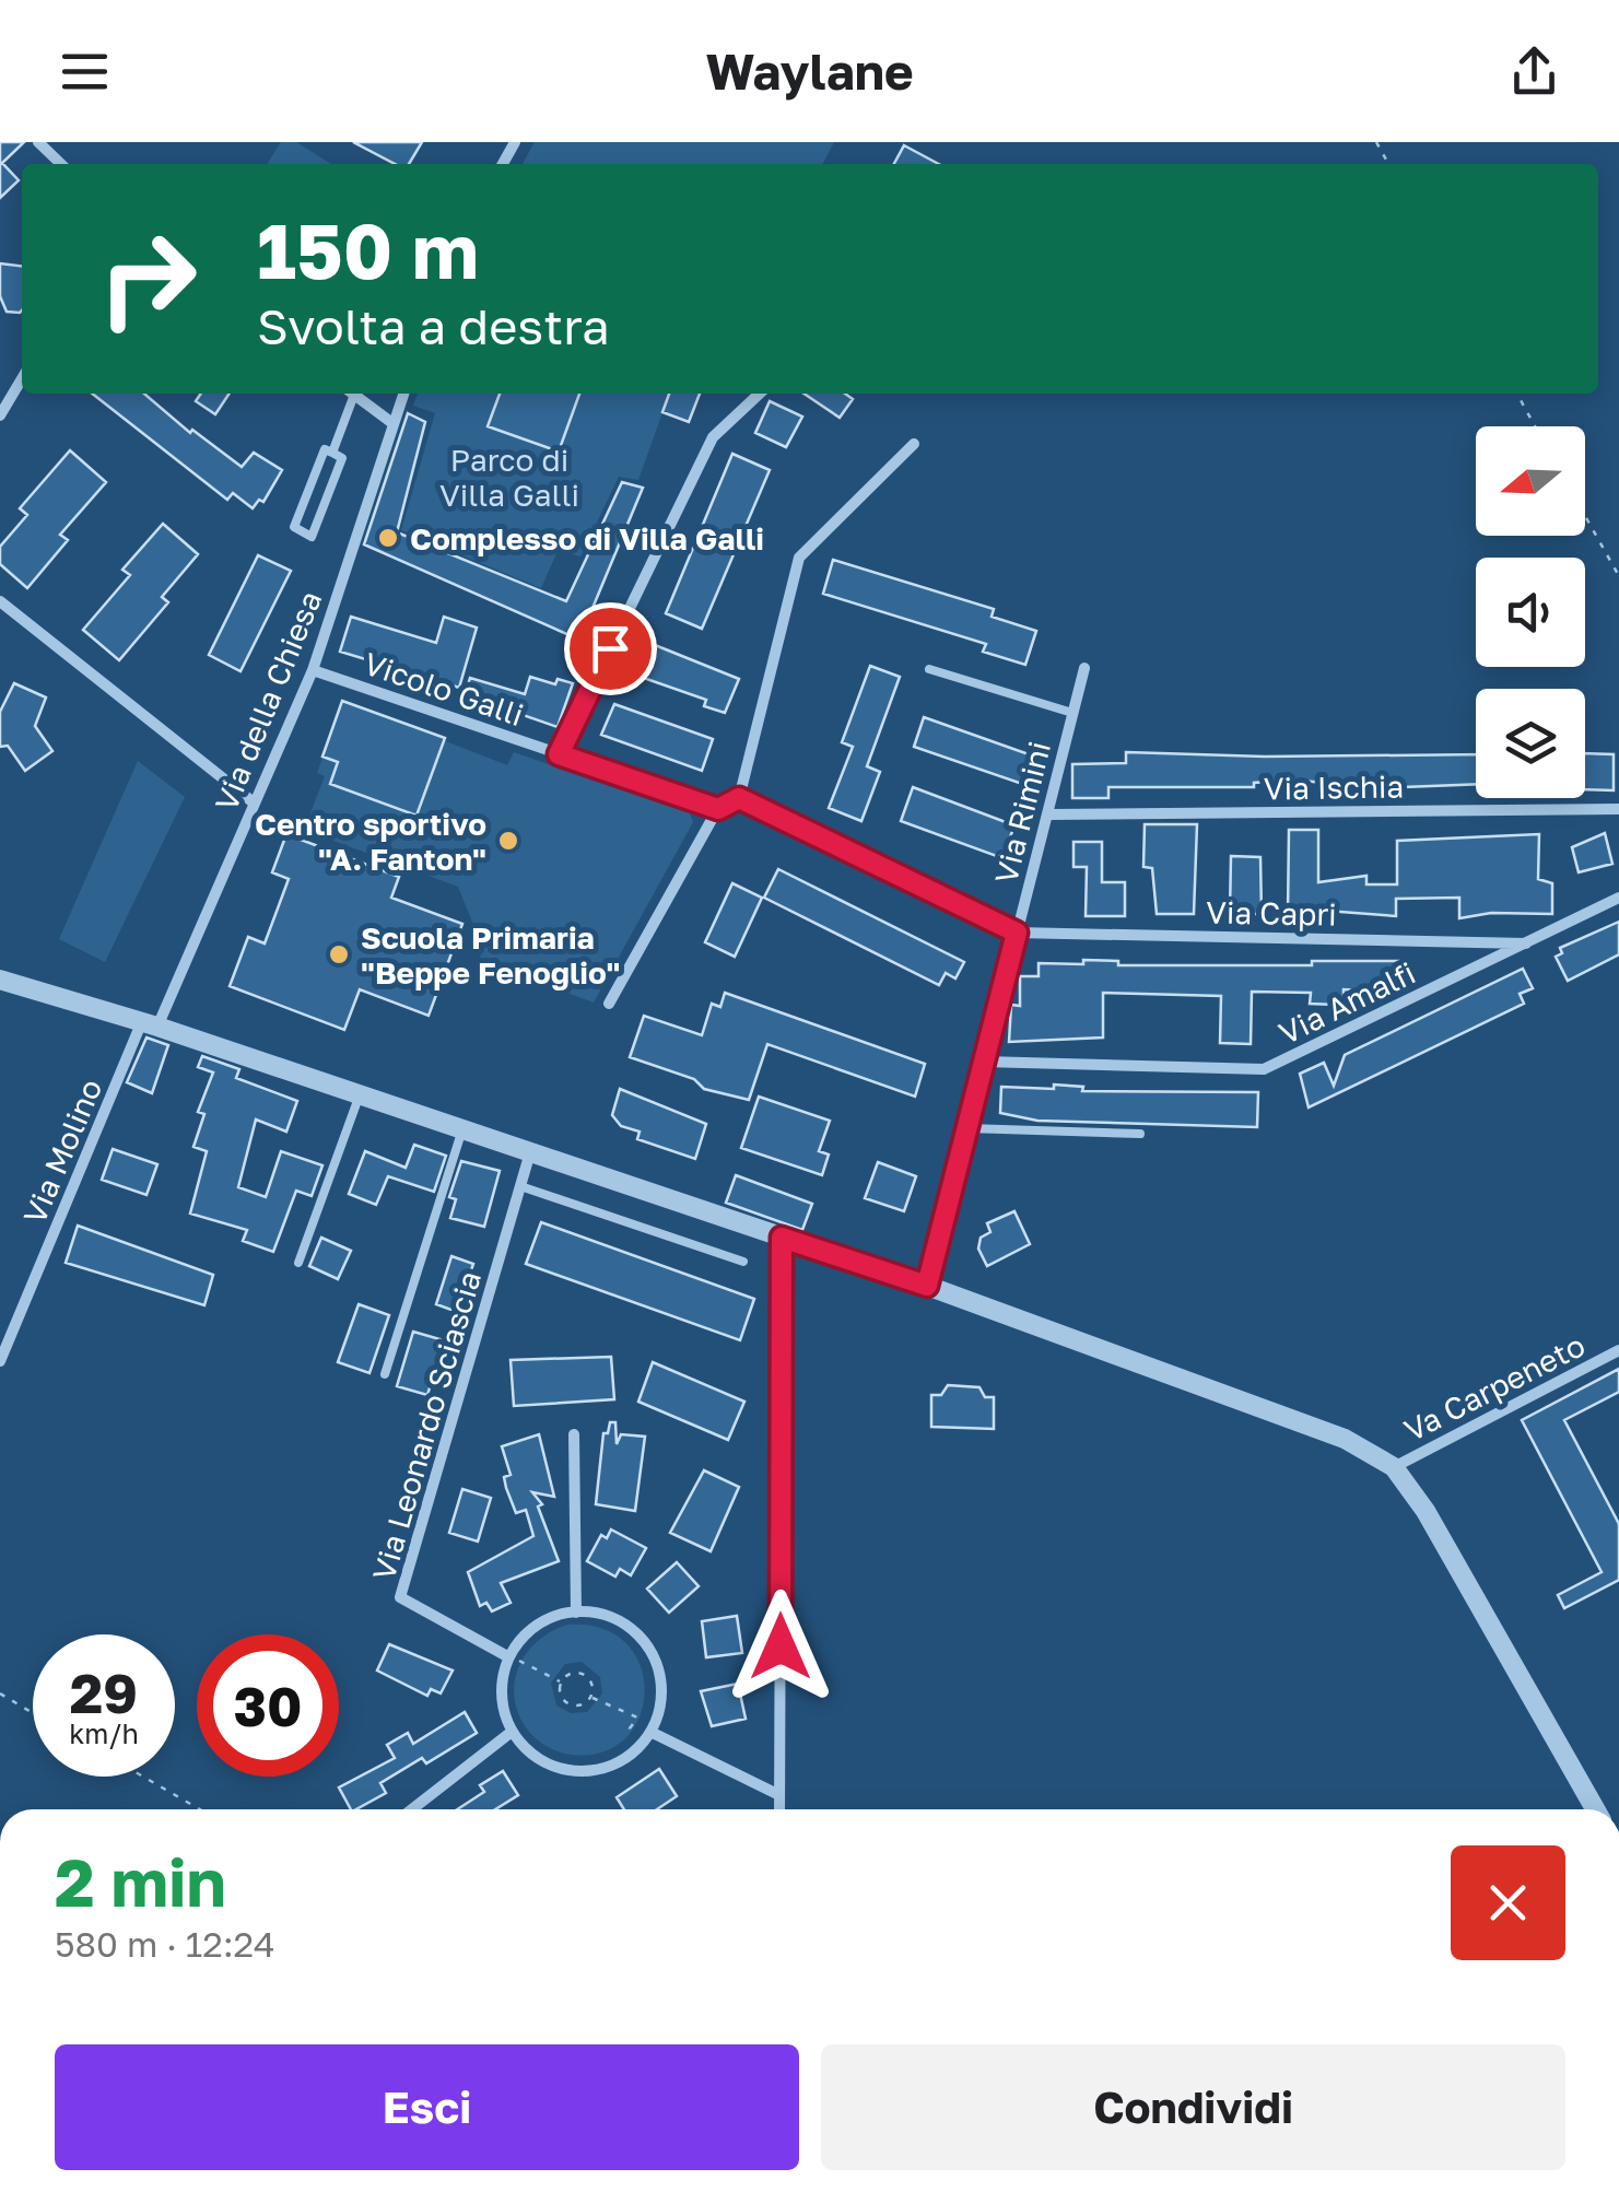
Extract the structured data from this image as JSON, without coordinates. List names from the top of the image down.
{
  "streets": {
    "street": [
      "Vicolo Galli",
      "Via della Chiesa",
      "Via Ischia",
      "Via Rimini",
      "Via Capri",
      "Via Amalfi",
      "Via Molino",
      "Va Carpeneto",
      "Via Leonardo Sciascia"
    ]
  },
  "crossings": [
    ["Vicolo Galli", "Via della Chiesa"],
    ["Via della Chiesa", "Via Molino"],
    ["Via Ischia", "Via Rimini"],
    ["Via Rimini", "Via Capri"],
    ["Via Rimini", "Via Amalfi"],
    ["Via Capri", "Via Amalfi"]
  ],
  "parks": ["Parco di Villa Galli"],
  "places": ["Complesso di Villa Galli", "Centro sportivo \"A. Fanton\"", "Scuola Primaria \"Beppe Fenoglio\""],
  "north": "left",
  "page": {
    "header": "Waylane",
    "turn": ["150 m", "Svolta a destra"],
    "speed": "29 km/h",
    "limit": "30",
    "heading": ["2 min", "580 m · 12:24"],
    "buttons": ["Esci", "Condividi"]
  }
}
